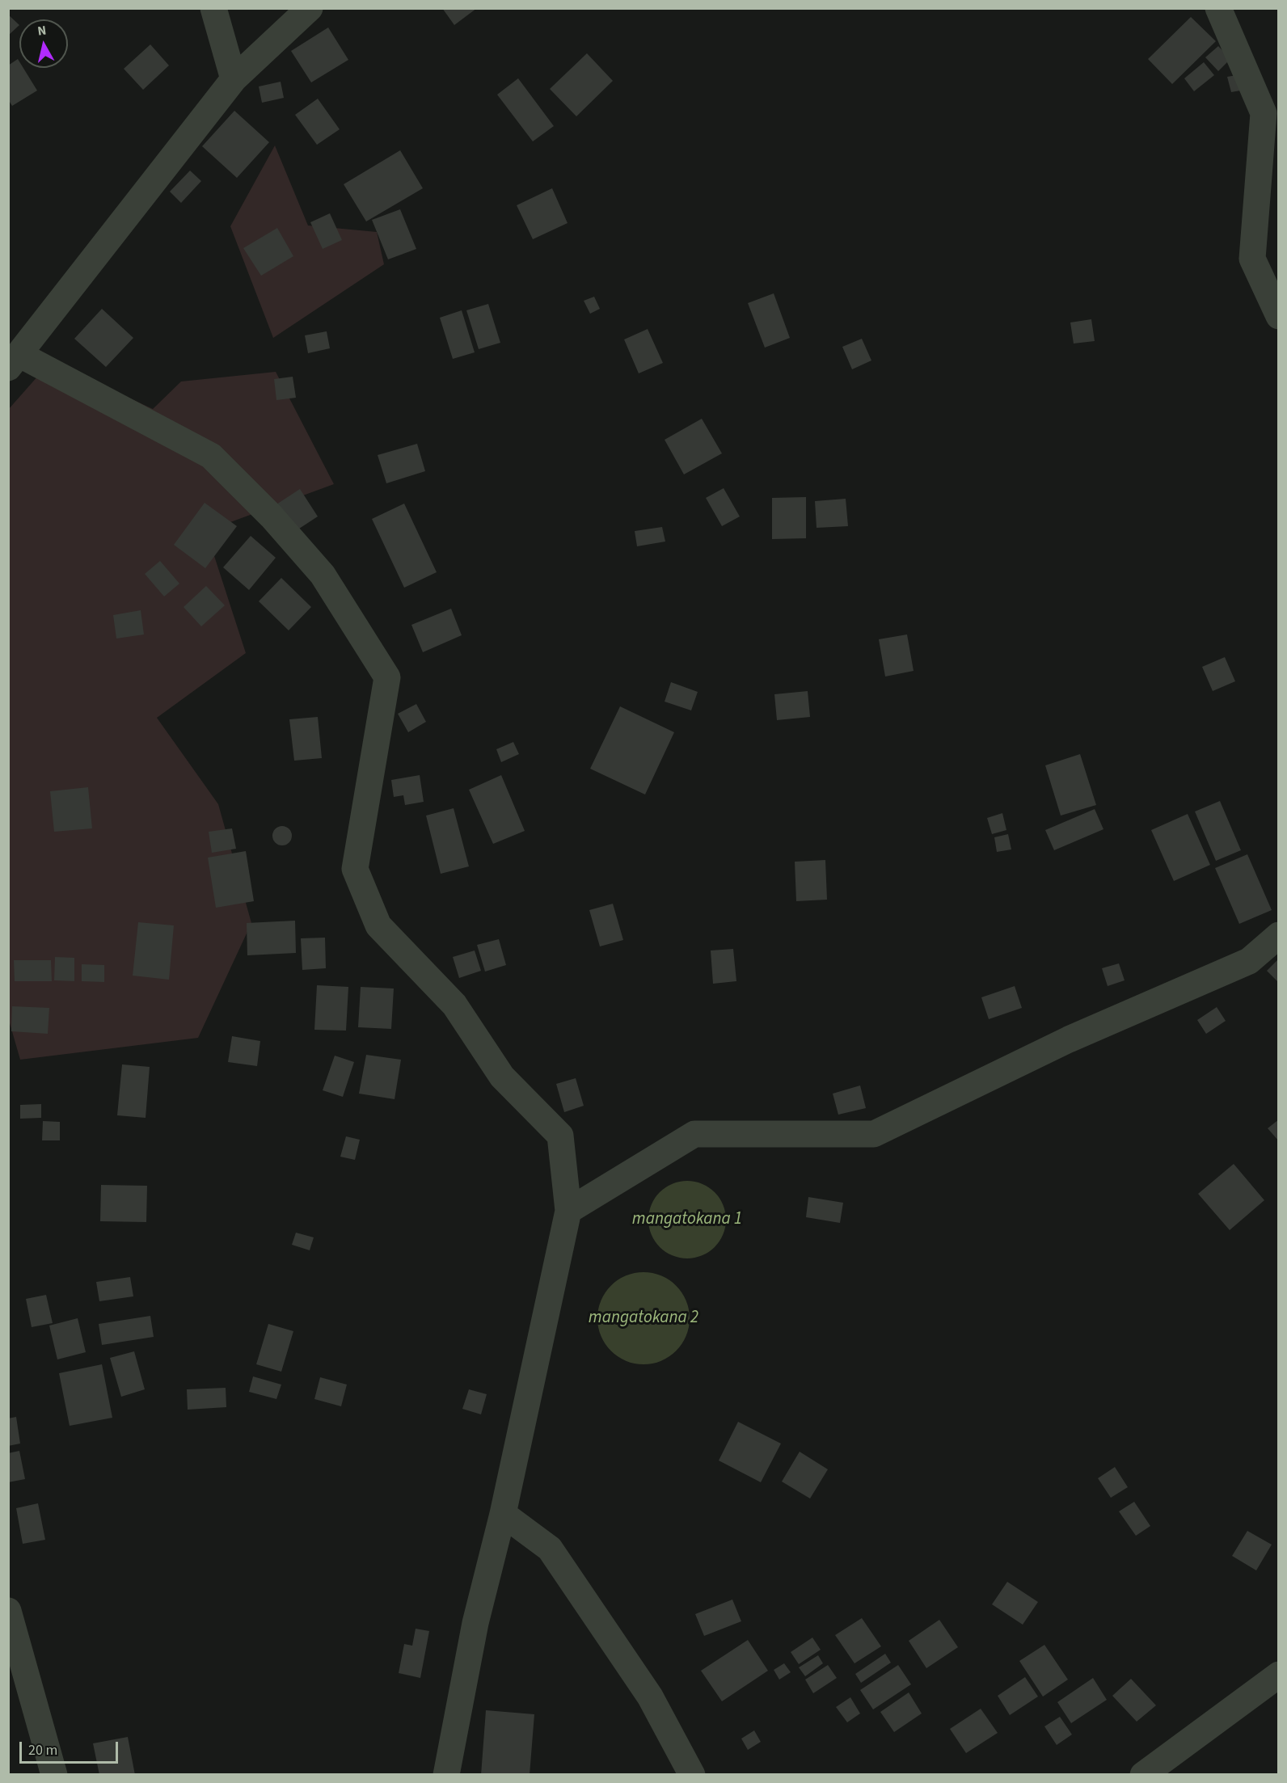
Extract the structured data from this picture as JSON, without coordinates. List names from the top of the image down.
{
  "water": ["mangatokana 1", "mangatokana 2"],
  "scale_bar": "20 m",
  "north": "top"
}
